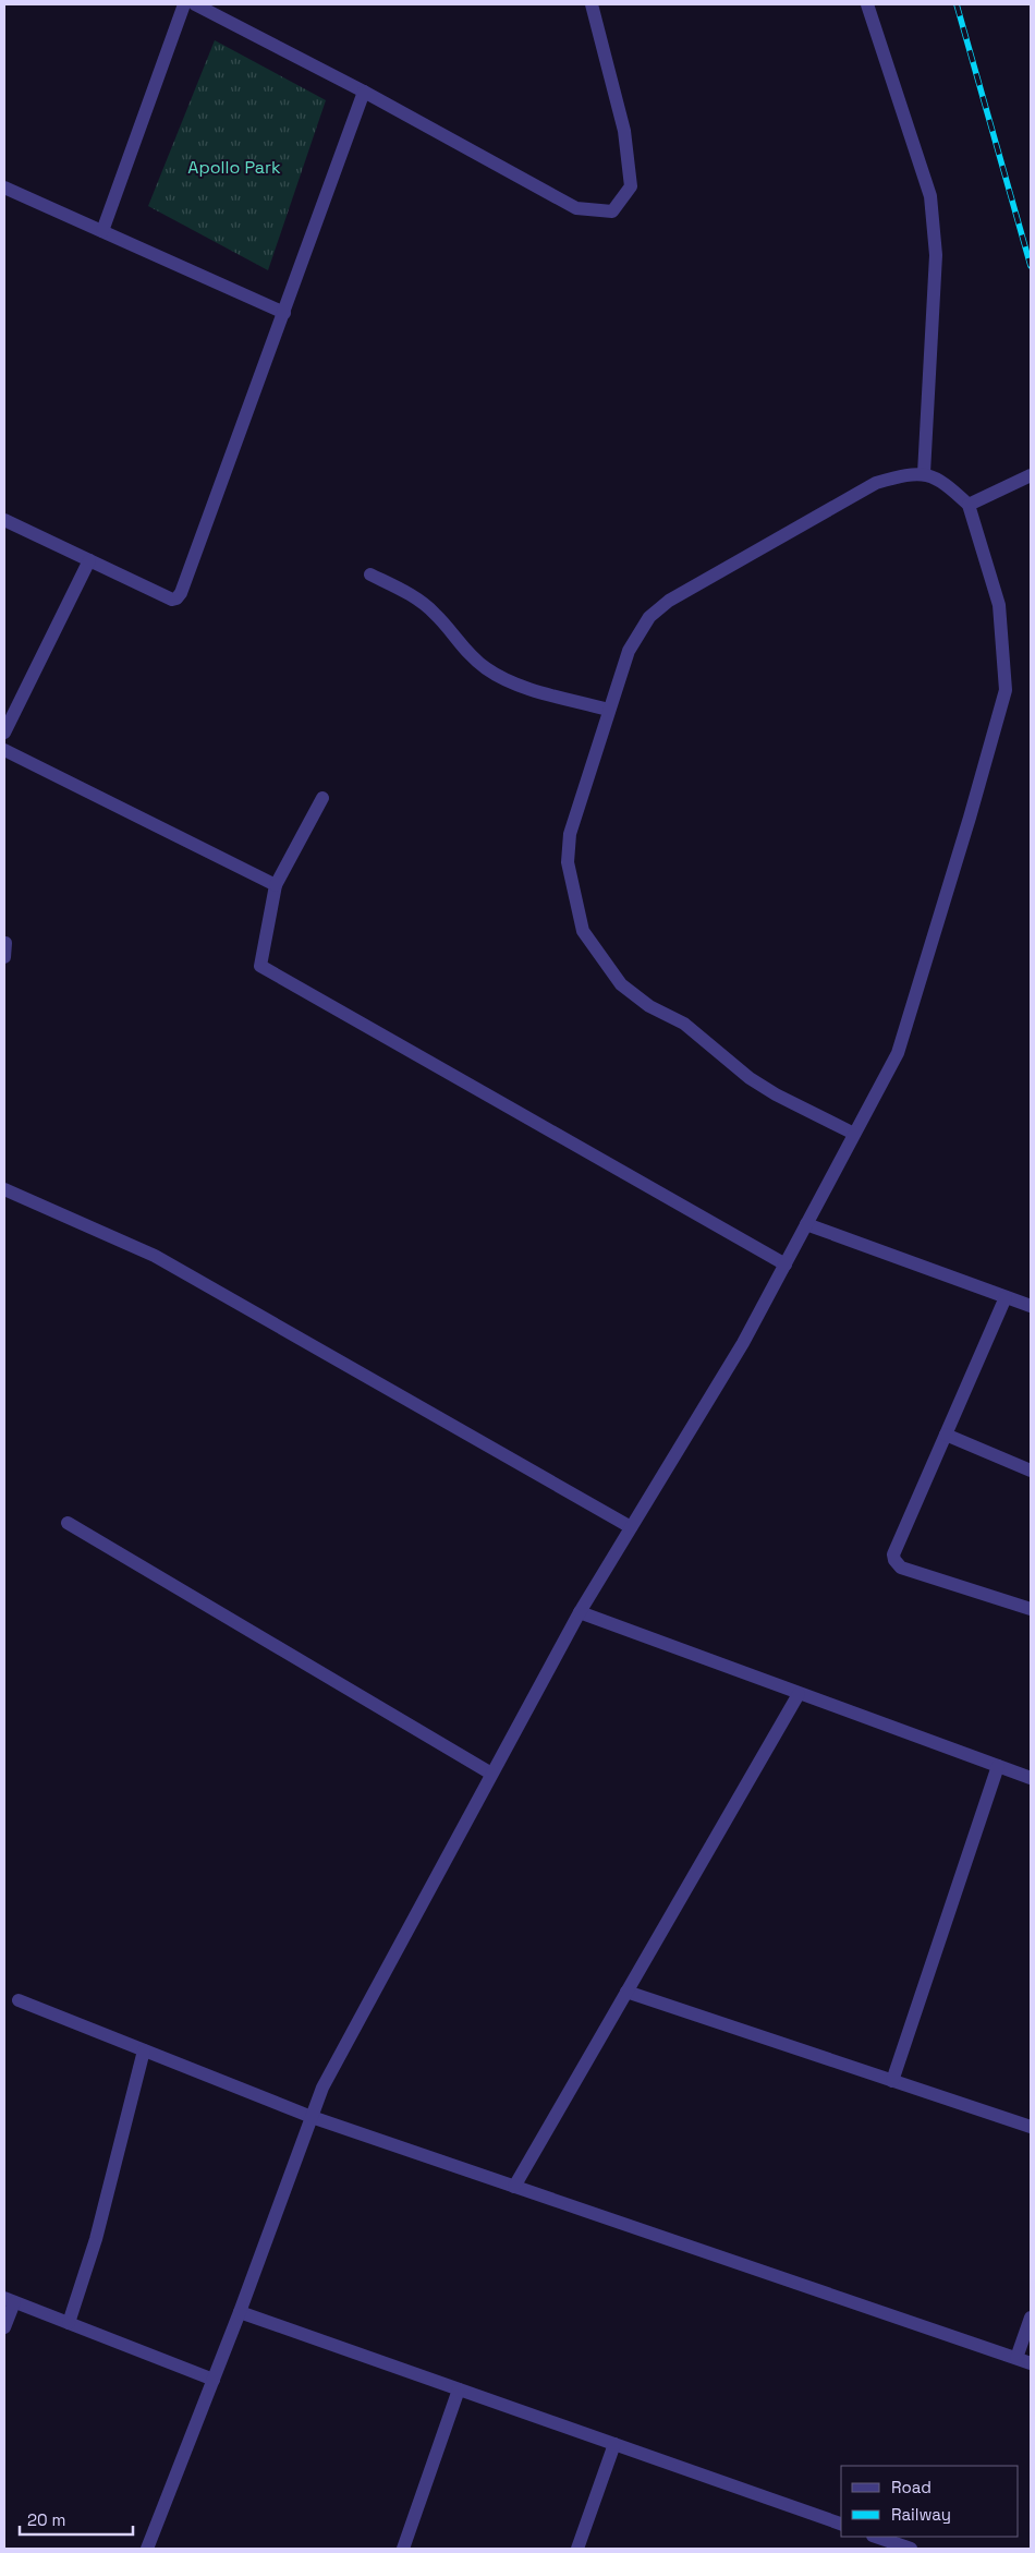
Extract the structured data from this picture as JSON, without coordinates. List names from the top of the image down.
{
  "parks": ["Apollo Park"],
  "legend": ["Road", "Railway"],
  "scale_bar": "20 m"
}
